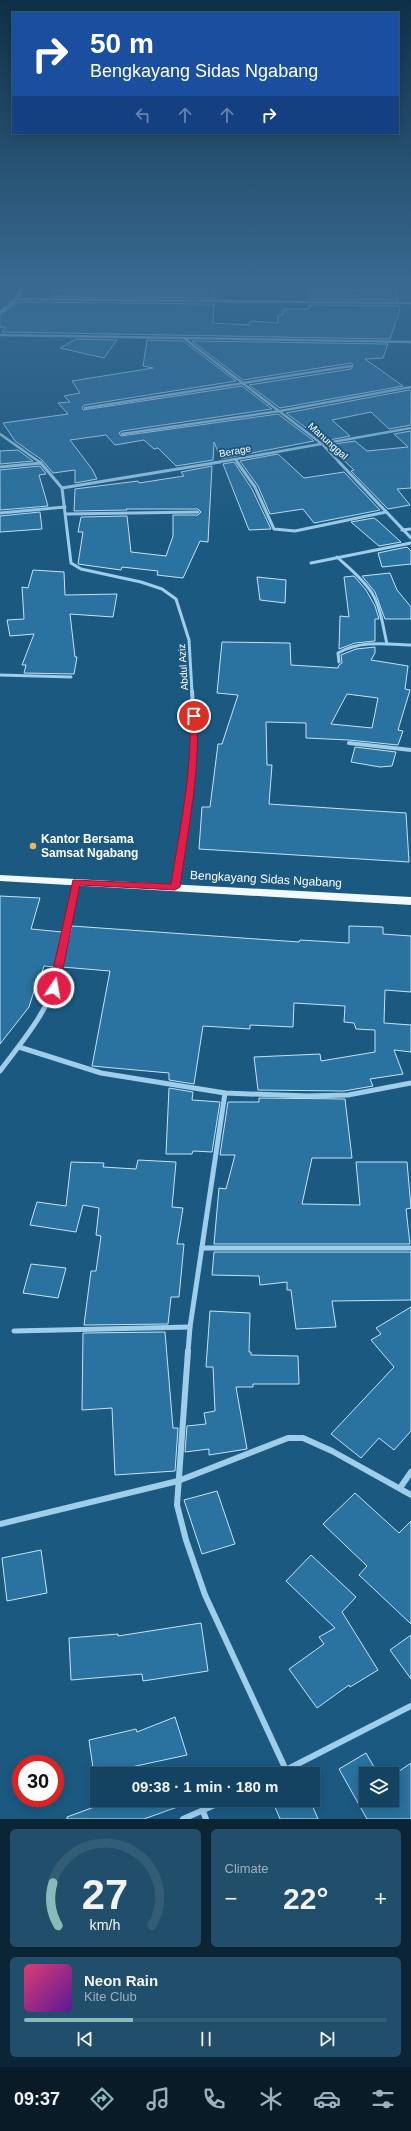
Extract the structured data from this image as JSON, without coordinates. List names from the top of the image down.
{
  "streets": {
    "highway": ["Bengkayang Sidas Ngabang"],
    "street": ["Manunggal", "Berage", "Abdul Aziz"]
  },
  "crossings": [
    ["Manunggal", "Berage"],
    ["Berage", "Abdul Aziz"],
    ["Abdul Aziz", "Bengkayang Sidas Ngabang"]
  ],
  "places": ["Kantor Bersama Samsat Ngabang"],
  "page": {
    "turn": ["50 m", "Bengkayang Sidas Ngabang"],
    "limit": "30",
    "trip": "09:38 · 1 min · 180 m",
    "tile": "Climate",
    "heat": ["−", "22°", "+"],
    "song": ["Neon Rain", "Kite Club"],
    "tabs": "09:37",
    "gauge": ["27", "km/h"]
  }
}
